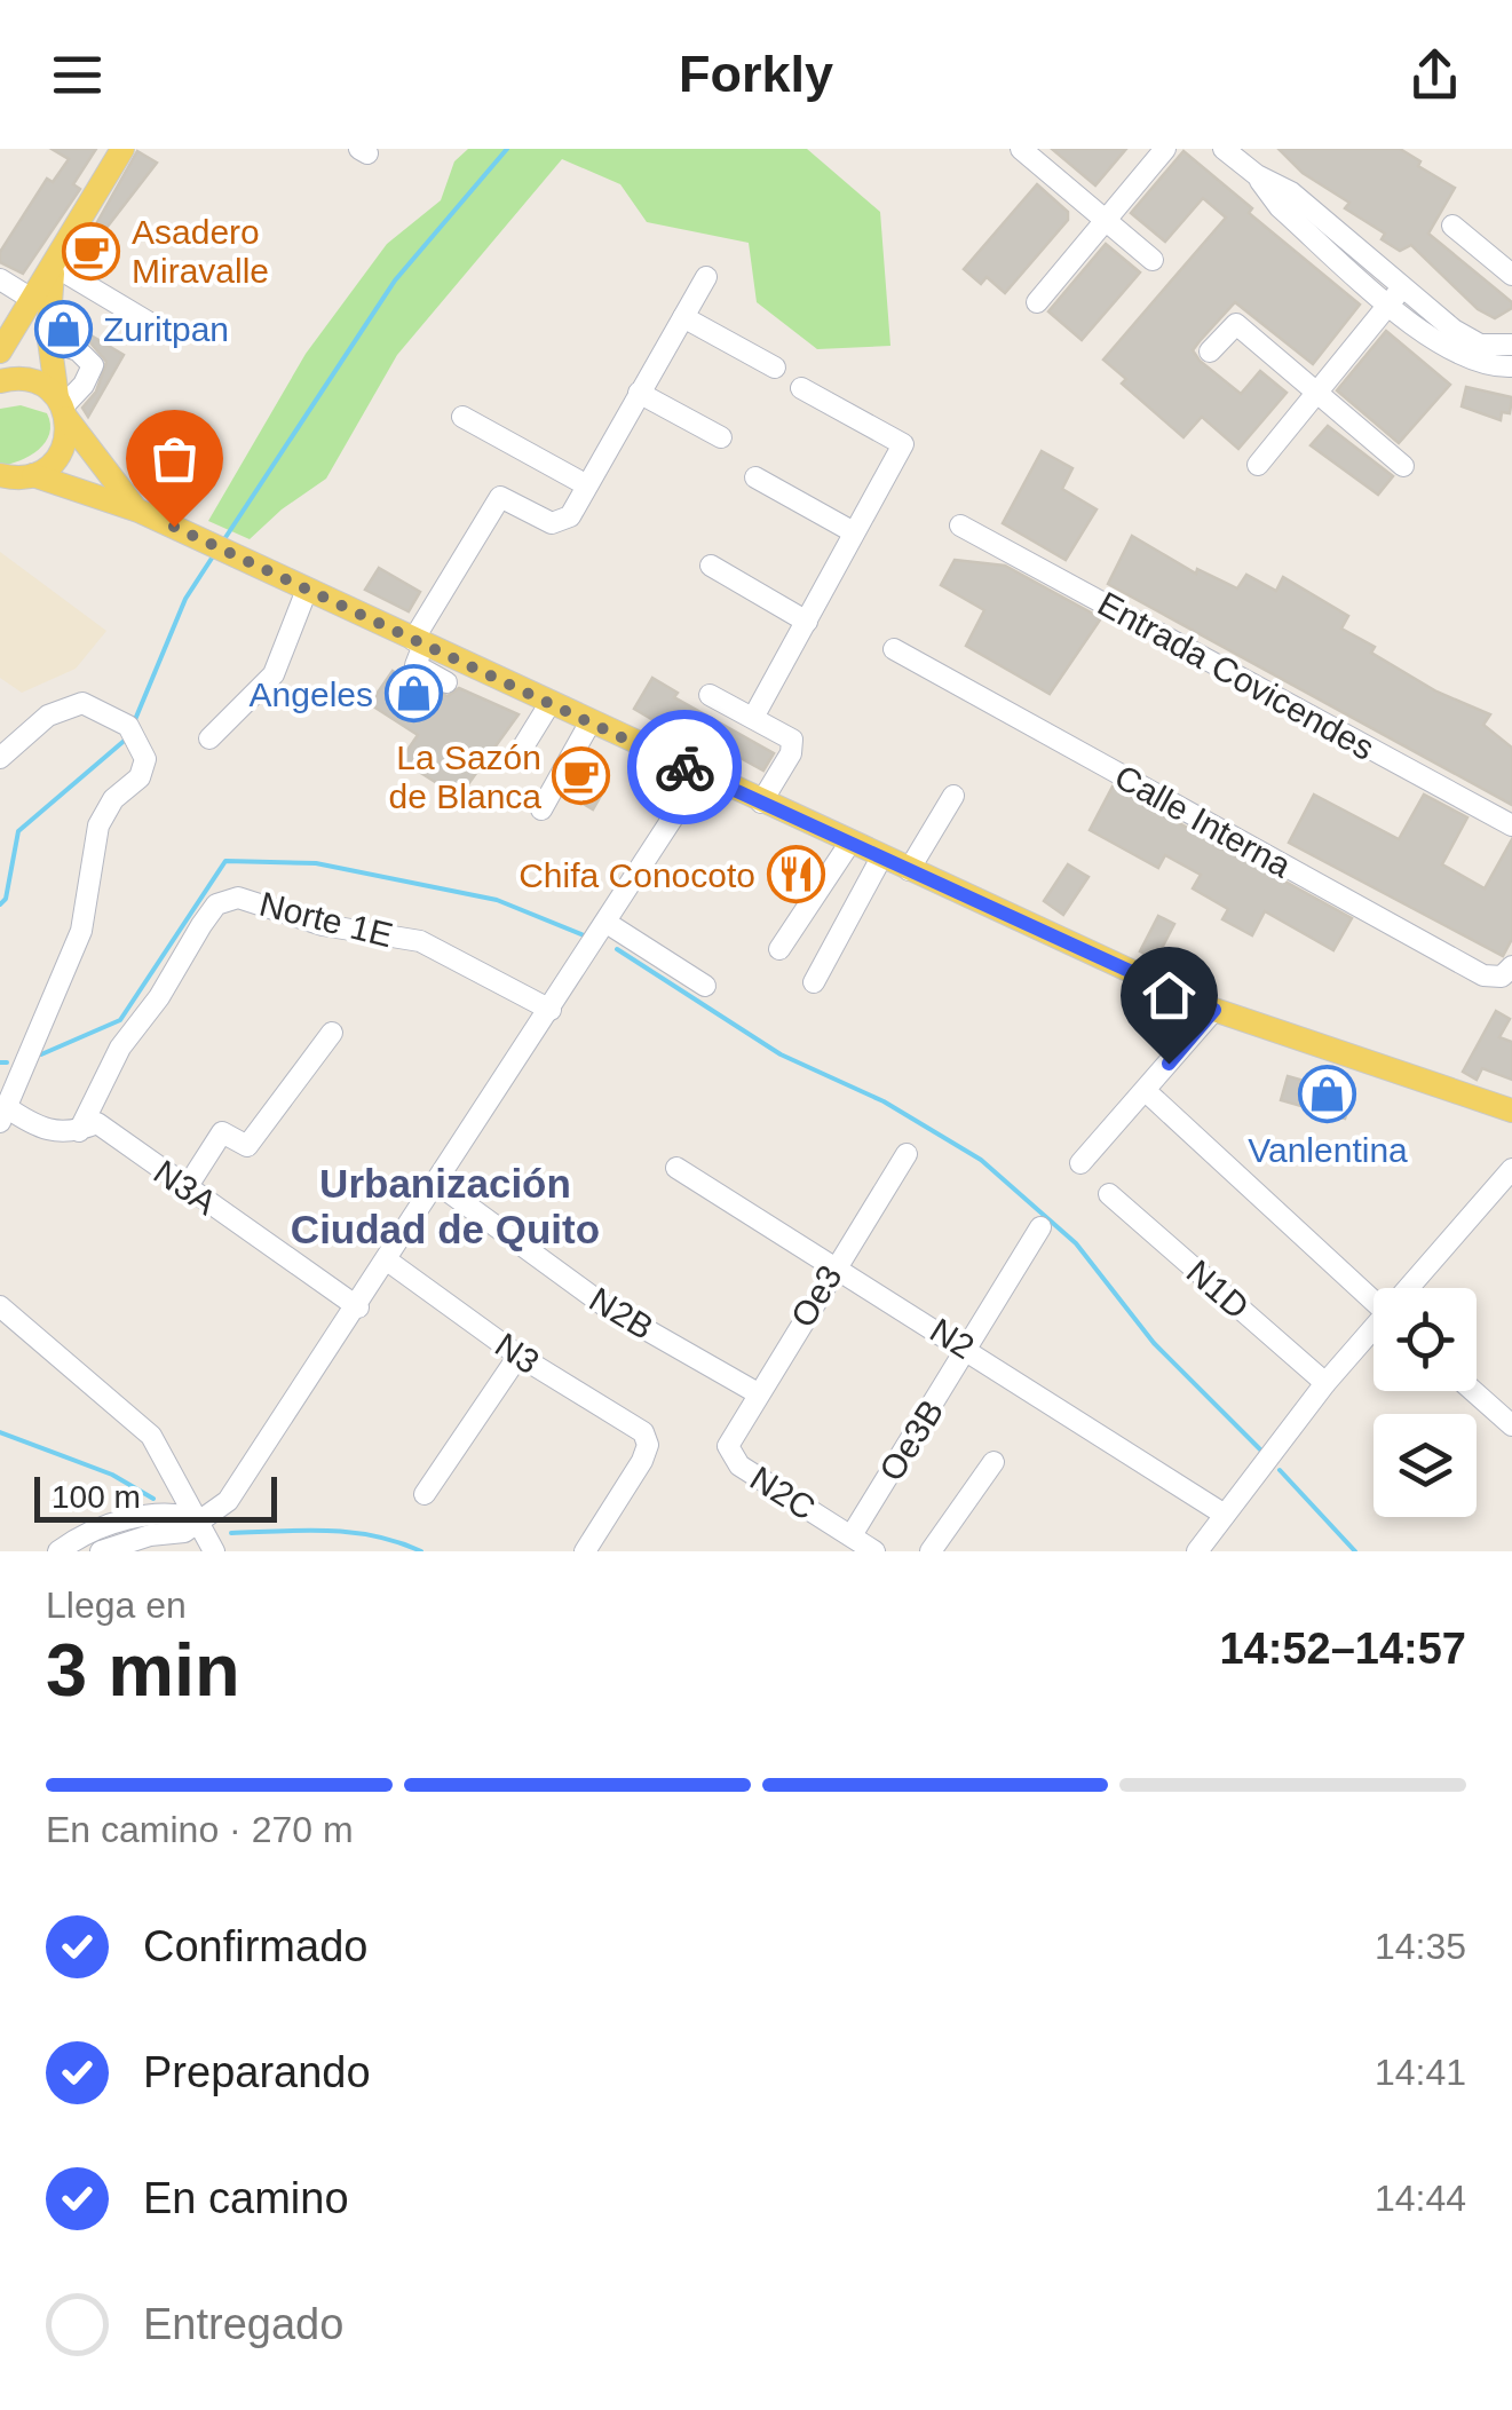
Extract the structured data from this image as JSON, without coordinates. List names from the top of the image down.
{
  "streets": {
    "street": [
      "Entrada Covicendes",
      "Calle Interna",
      "Norte 1E",
      "N3A",
      "N1D",
      "Oe3",
      "N2B",
      "N2",
      "N3",
      "Oe3B",
      "N2C"
    ]
  },
  "crossings": [
    ["Norte 1E", "N3A"],
    ["Oe3", "N2B"],
    ["Oe3", "N2"],
    ["Oe3", "N2C"],
    ["N2", "Oe3B"],
    ["Oe3B", "N2C"]
  ],
  "districts": ["Urbanización Ciudad de Quito"],
  "places": {
    "cafe": ["Asadero Miravalle", "La Sazón de Blanca"],
    "shop": ["Zuritpan", "Angeles", "Vanlentina"],
    "restaurant": ["Chifa Conocoto"]
  },
  "scale_bar": "100 m",
  "page": {
    "header": "Forkly",
    "scale": "100 m",
    "heading": ["3 min", "Llega en", "14:52–14:57"],
    "bar": "En camino · 270 m",
    "list": [
      ["Confirmado", "14:35"],
      ["Preparando", "14:41"],
      ["En camino", "14:44"],
      "Entregado"
    ]
  }
}
